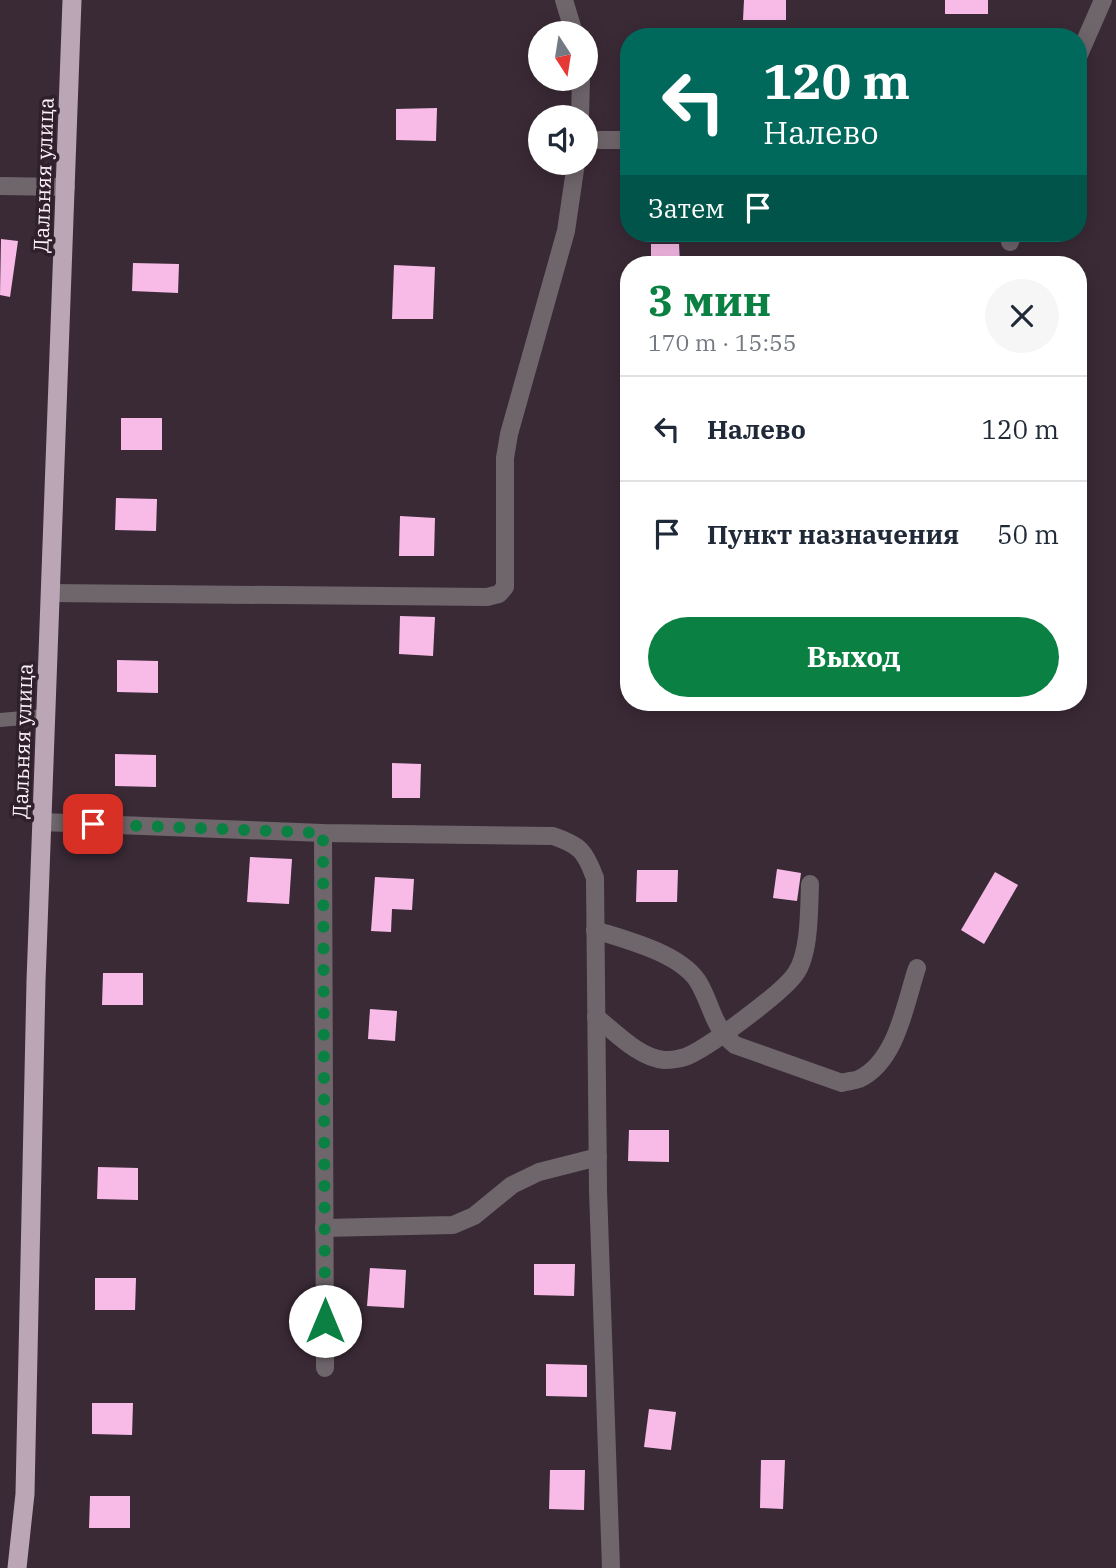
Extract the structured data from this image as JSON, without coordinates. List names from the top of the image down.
{
  "streets": {
    "highway": ["Дальняя улица"]
  },
  "north": "bottom",
  "page": {
    "turn": ["120 m", "Налево"],
    "then": "Затем",
    "heading": ["3 мин", "170 m · 15:55"],
    "list": [
      {
        "name": "Налево",
        "value": "120 m"
      },
      {
        "name": "Пункт назначения",
        "value": "50 m"
      }
    ],
    "buttons": "Выход"
  }
}
